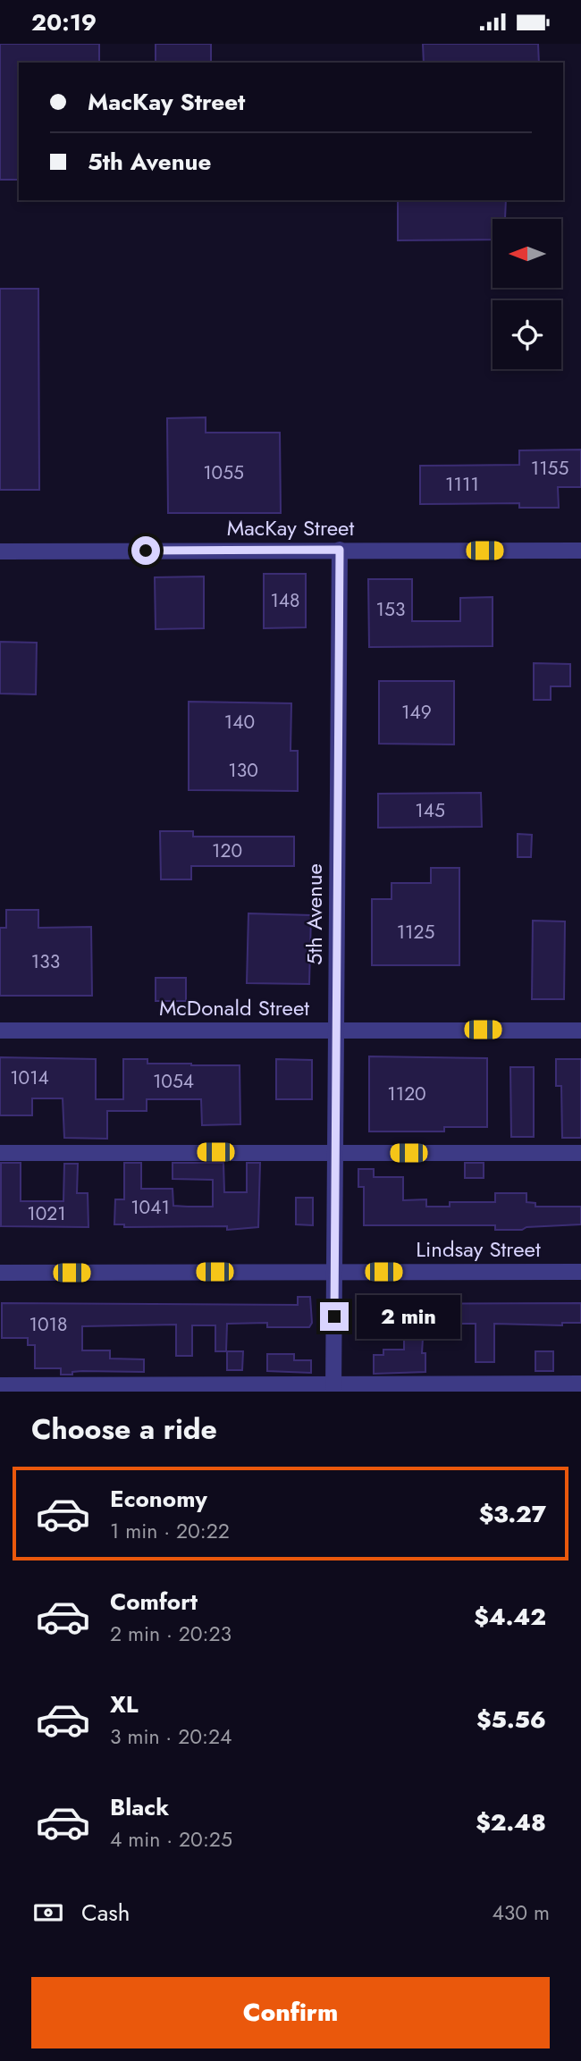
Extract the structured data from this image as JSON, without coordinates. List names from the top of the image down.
{
  "streets": {
    "street": [
      "MacKay Street",
      "5th Avenue",
      "McDonald Street",
      "Lindsay Street"
    ]
  },
  "crossings": [
    ["MacKay Street", "5th Avenue"],
    ["5th Avenue", "McDonald Street"],
    ["5th Avenue", "Lindsay Street"]
  ],
  "house_numbers": [
    "1155",
    "1055",
    "1111",
    "148",
    "153",
    "149",
    "140",
    "130",
    "145",
    "120",
    "1125",
    "133",
    "1014",
    "1054",
    "1120",
    "1041",
    "1021",
    "1018"
  ],
  "north": "left",
  "page": {
    "status": "20:19",
    "banner": ["MacKay Street", "5th Avenue"],
    "bubble": "2 min",
    "heading": "Choose a ride",
    "list": [
      {
        "name": "Economy",
        "note": "1 min · 20:22",
        "value": "$3.27"
      },
      {
        "name": "Comfort",
        "note": "2 min · 20:23",
        "value": "$4.42"
      },
      {
        "name": "XL",
        "note": "3 min · 20:24",
        "value": "$5.56"
      },
      {
        "name": "Black",
        "note": "4 min · 20:25",
        "value": "$2.48"
      }
    ],
    "pay": ["Cash", "430 m"],
    "buttons": "Confirm"
  }
}
